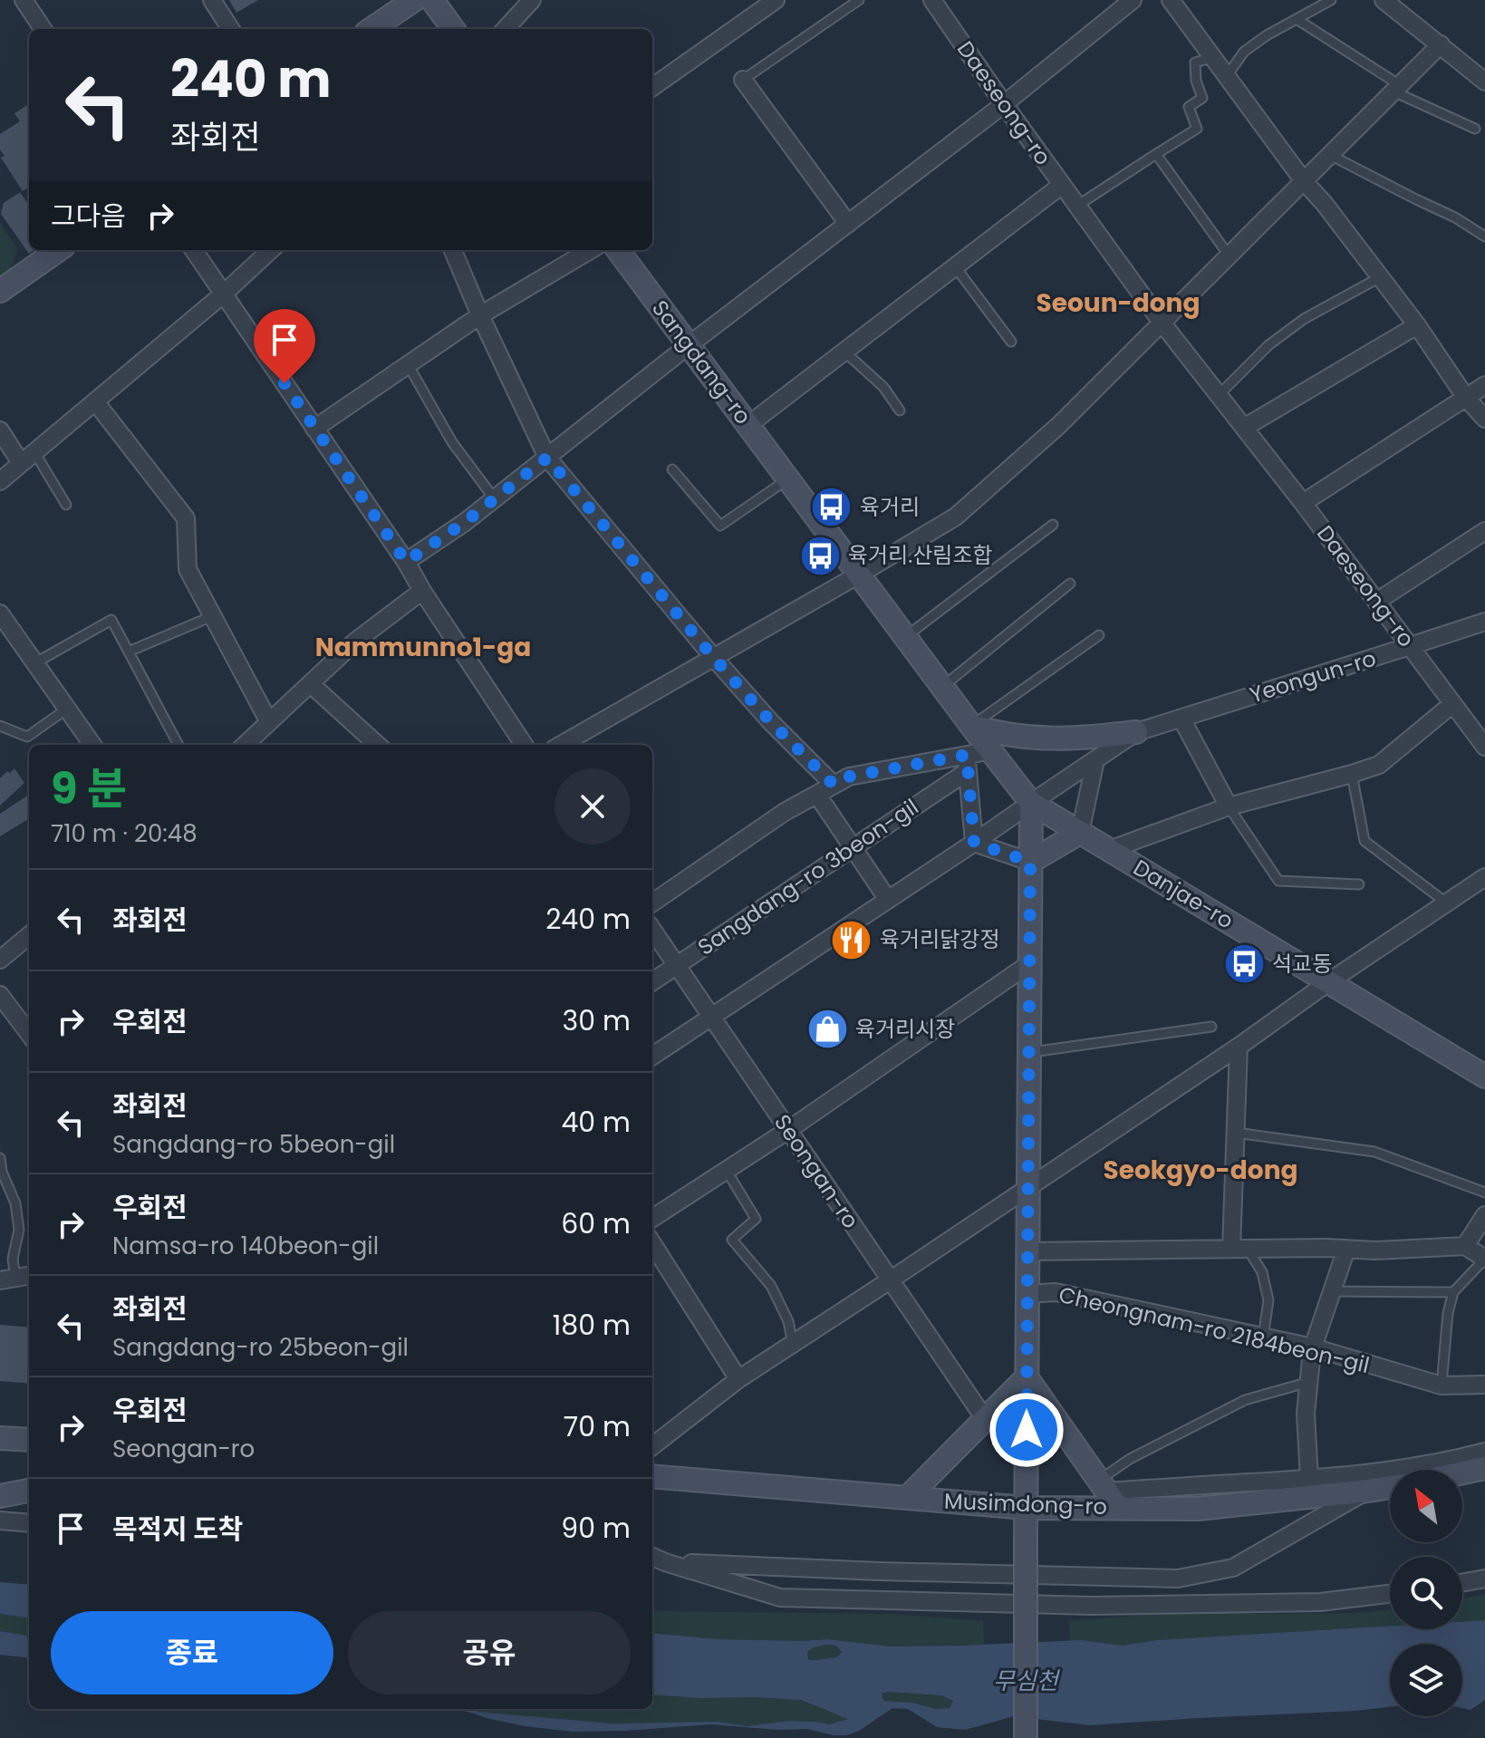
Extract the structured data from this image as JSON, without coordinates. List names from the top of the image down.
{
  "streets": {
    "main road": ["Sangdang-ro", "Danjae-ro", "Musimdong-ro"],
    "street": [
      "Daeseong-ro",
      "Yeongun-ro",
      "Sangdang-ro 3beon-gil",
      "Seongan-ro",
      "Cheongnam-ro 2184beon-gil"
    ]
  },
  "crossings": [
    ["Daeseong-ro", "Yeongun-ro"],
    ["Sangdang-ro", "Yeongun-ro"],
    ["Sangdang-ro", "Danjae-ro"],
    ["Yeongun-ro", "Danjae-ro"],
    ["Yeongun-ro", "Seongan-ro"],
    ["Sangdang-ro 3beon-gil", "Seongan-ro"]
  ],
  "districts": ["Seoun-dong", "Nammunno1-ga", "Seokgyo-dong"],
  "water": ["무심천"],
  "places": {
    "bus stop": ["육거리", "육거리.산림조합", "석교동"],
    "restaurant": ["육거리닭강정"],
    "shop": ["육거리시장"]
  },
  "north": "top left",
  "page": {
    "turn": ["240 m", "좌회전"],
    "then": "그다음",
    "heading": ["9 분", "710 m · 20:48"],
    "list": [
      {
        "name": "좌회전",
        "value": "240 m"
      },
      {
        "name": "우회전",
        "value": "30 m"
      },
      {
        "name": "좌회전",
        "note": "Sangdang-ro 5beon-gil",
        "value": "40 m"
      },
      {
        "name": "우회전",
        "note": "Namsa-ro 140beon-gil",
        "value": "60 m"
      },
      {
        "name": "좌회전",
        "note": "Sangdang-ro 25beon-gil",
        "value": "180 m"
      },
      {
        "name": "우회전",
        "note": "Seongan-ro",
        "value": "70 m"
      },
      {
        "name": "목적지 도착",
        "value": "90 m"
      }
    ],
    "buttons": ["종료", "공유"]
  }
}
